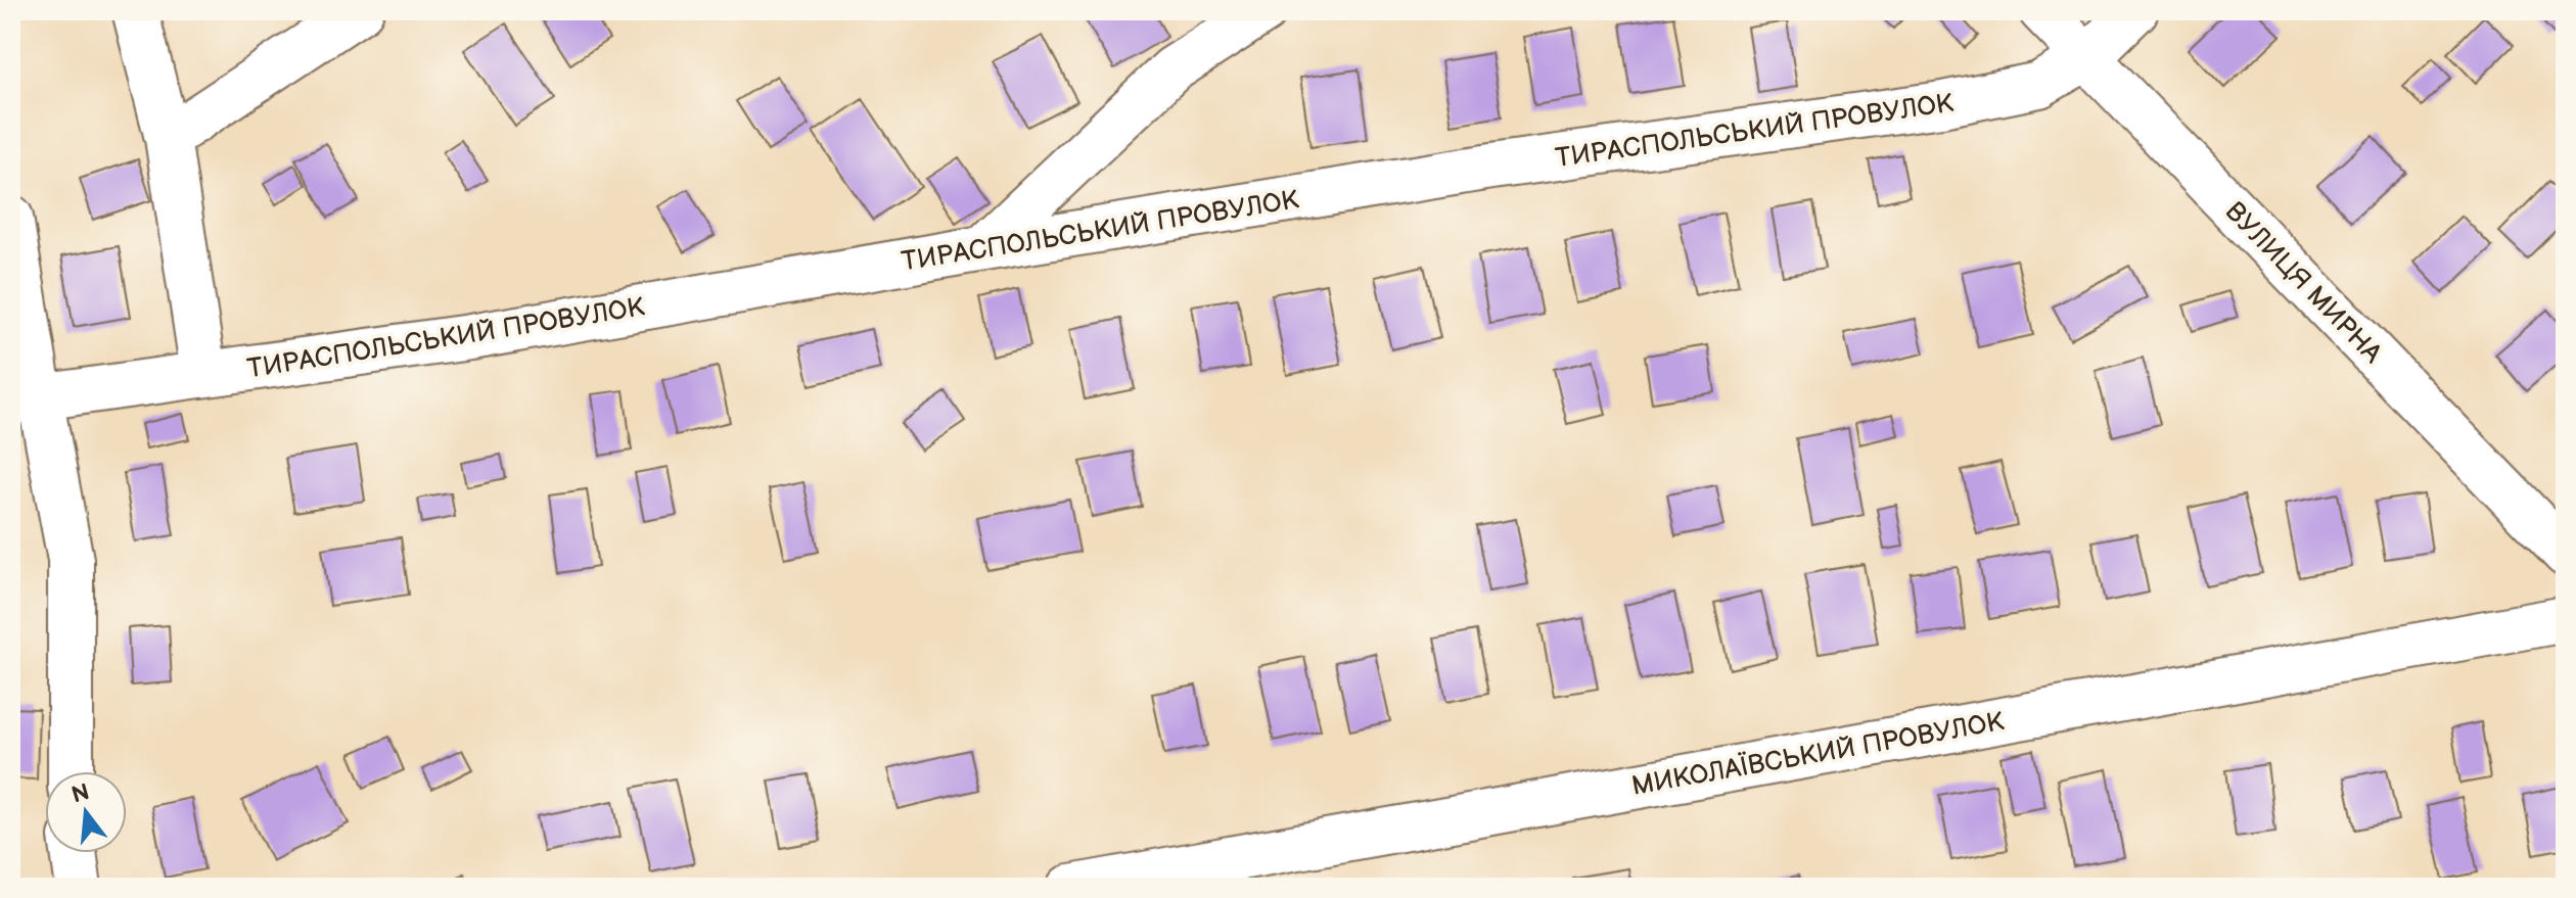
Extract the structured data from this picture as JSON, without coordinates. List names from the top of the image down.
{
  "streets": {
    "street": ["ТИРАСПОЛЬСЬКИЙ ПРОВУЛОК", "ВУЛИЦЯ МИРНА", "МИКОЛАЇВСЬКИЙ ПРОВУЛОК"]
  },
  "crossings": [
    ["ТИРАСПОЛЬСЬКИЙ ПРОВУЛОК", "ВУЛИЦЯ МИРНА"]
  ],
  "north": "top"
}
